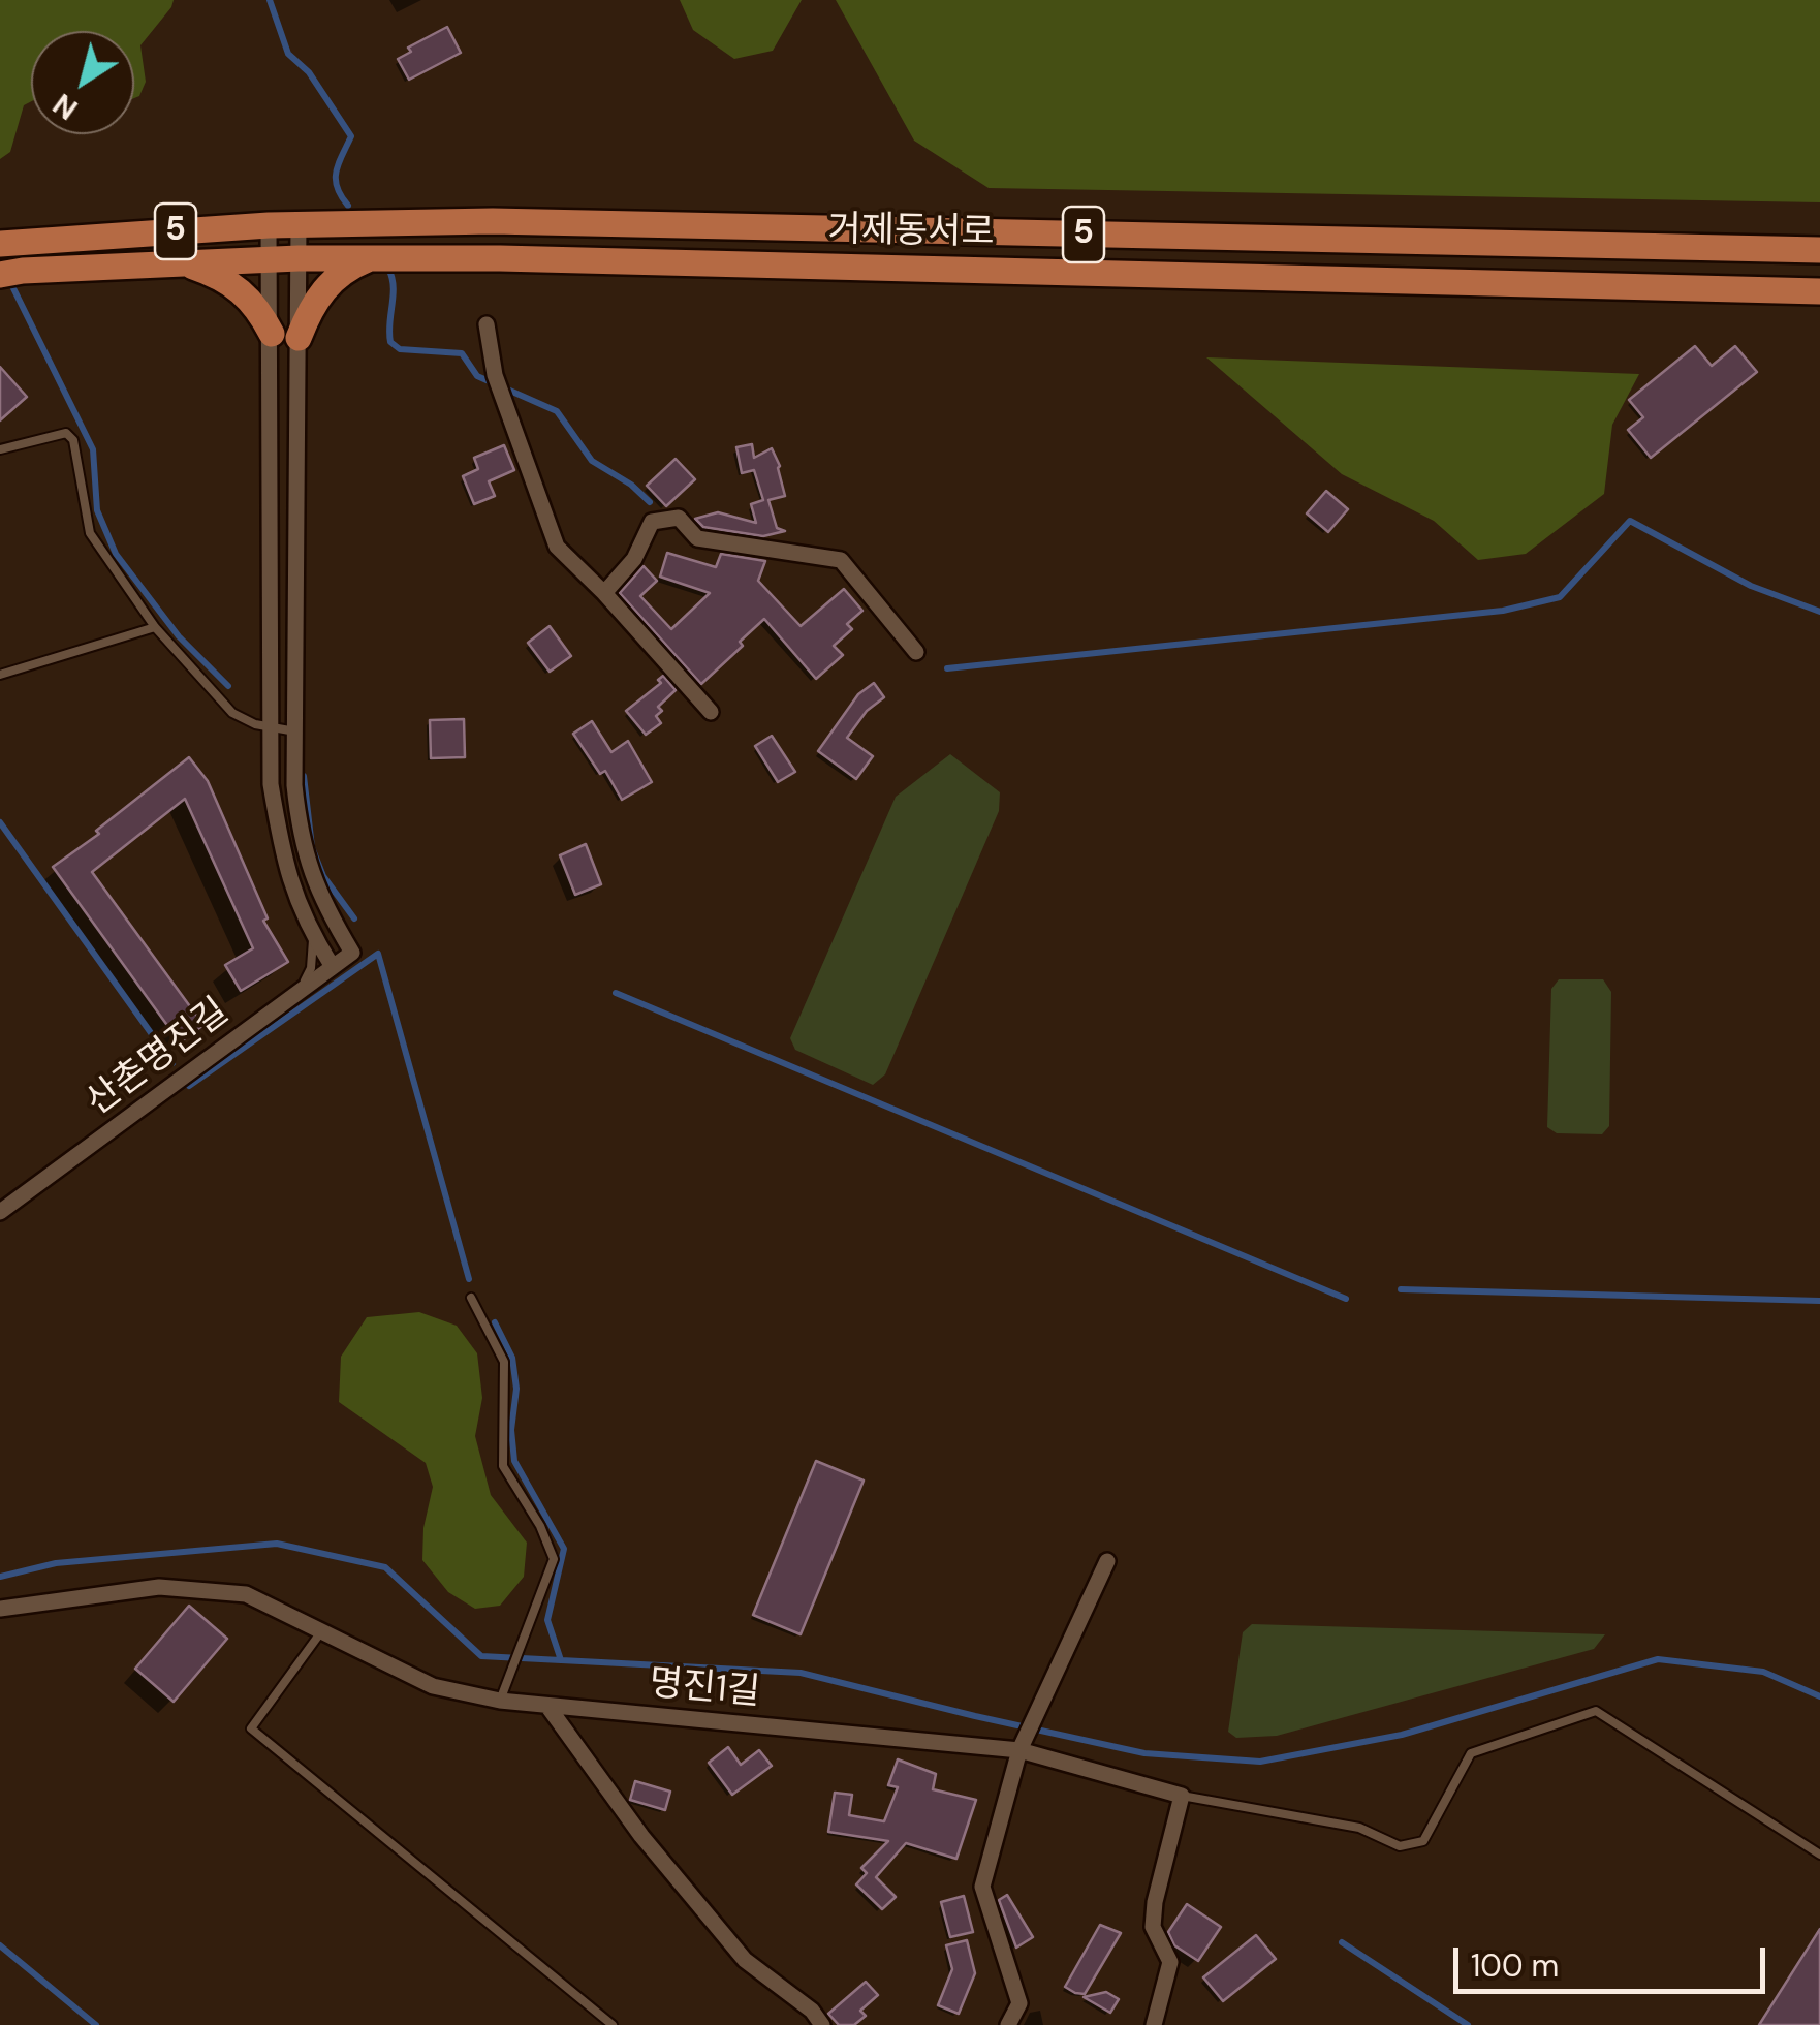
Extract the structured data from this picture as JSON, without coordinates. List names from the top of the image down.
{
  "streets": {
    "main road": ["5", "거제동서로"],
    "street": ["산촌명진길", "명진1길"]
  },
  "scale_bar": "100 m",
  "north": "bottom left"
}
